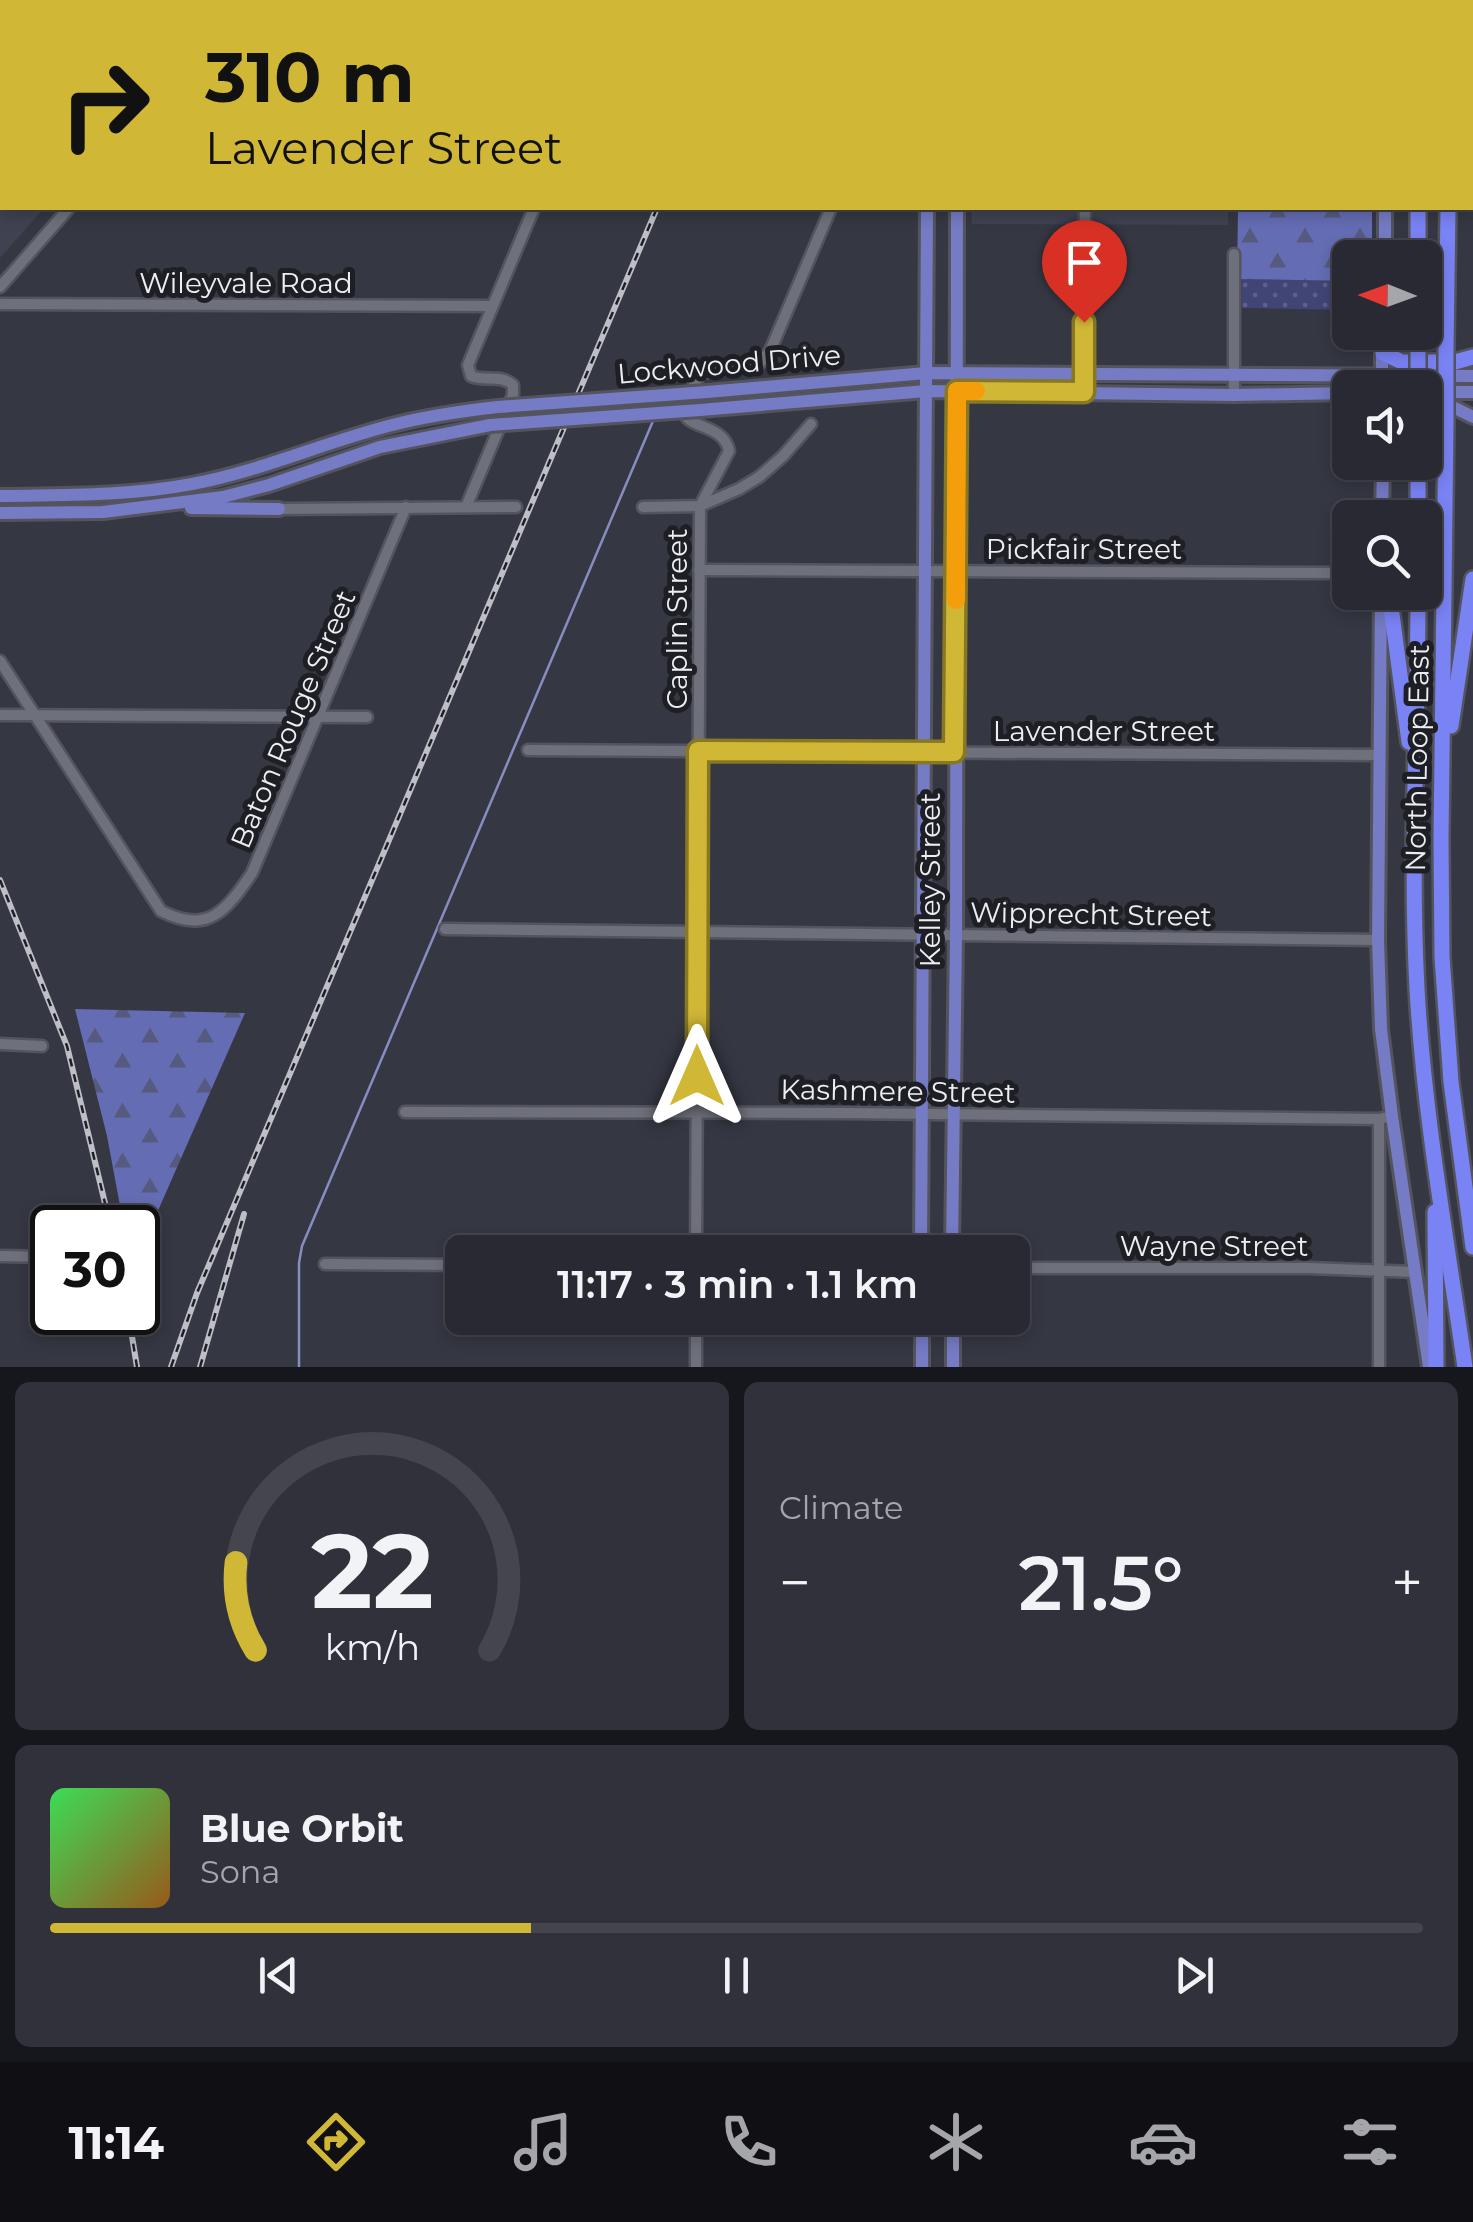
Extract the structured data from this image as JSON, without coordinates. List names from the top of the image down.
{
  "streets": {
    "highway": ["North Loop East"],
    "main road": ["Lockwood Drive", "Kelley Street"],
    "street": [
      "Wileyvale Road",
      "Pickfair Street",
      "Caplin Street",
      "Baton Rouge Street",
      "Lavender Street",
      "Wipprecht Street",
      "Kashmere Street",
      "Wayne Street"
    ]
  },
  "crossings": [
    ["Lockwood Drive", "Kelley Street"],
    ["Pickfair Street", "Caplin Street"],
    ["Pickfair Street", "Kelley Street"],
    ["Caplin Street", "Lavender Street"],
    ["Caplin Street", "Wipprecht Street"],
    ["Caplin Street", "Kashmere Street"],
    ["Lavender Street", "Kelley Street"],
    ["Kelley Street", "Wipprecht Street"],
    ["Kelley Street", "Kashmere Street"]
  ],
  "north": "left",
  "page": {
    "turn": ["310 m", "Lavender Street"],
    "limit": "30",
    "trip": "11:17 · 3 min · 1.1 km",
    "tile": "Climate",
    "heat": ["−", "21.5°", "+"],
    "song": ["Blue Orbit", "Sona"],
    "tabs": "11:14",
    "gauge": ["22", "km/h"]
  }
}
